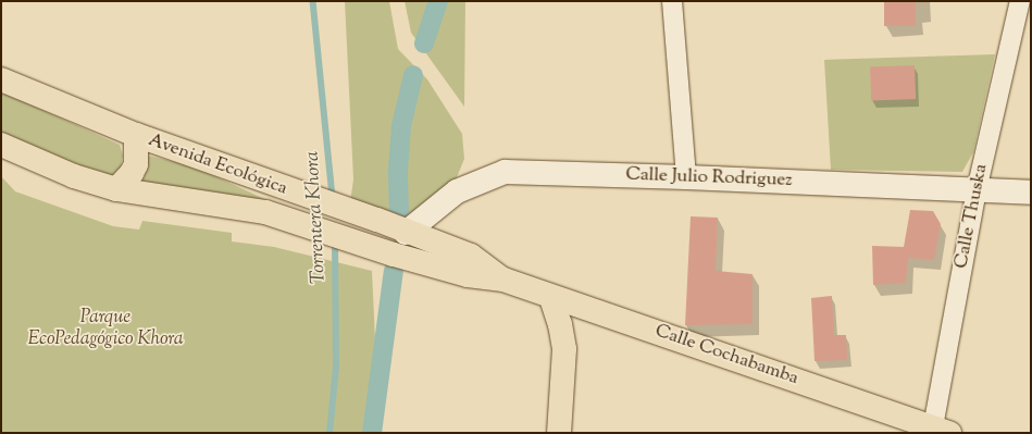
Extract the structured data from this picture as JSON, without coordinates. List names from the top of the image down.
{
  "streets": {
    "main road": ["Avenida Ecológica", "Calle Julio Rodriguez", "Calle Cochabamba"],
    "street": ["Calle Thuska"]
  },
  "crossings": [
    ["Avenida Ecológica", "Calle Julio Rodriguez"],
    ["Avenida Ecológica", "Calle Cochabamba"],
    ["Calle Julio Rodriguez", "Calle Thuska"],
    ["Calle Thuska", "Calle Cochabamba"]
  ],
  "water": ["Torrentera Khora"],
  "parks": ["Parque EcoPedagógico Khora"]
}
